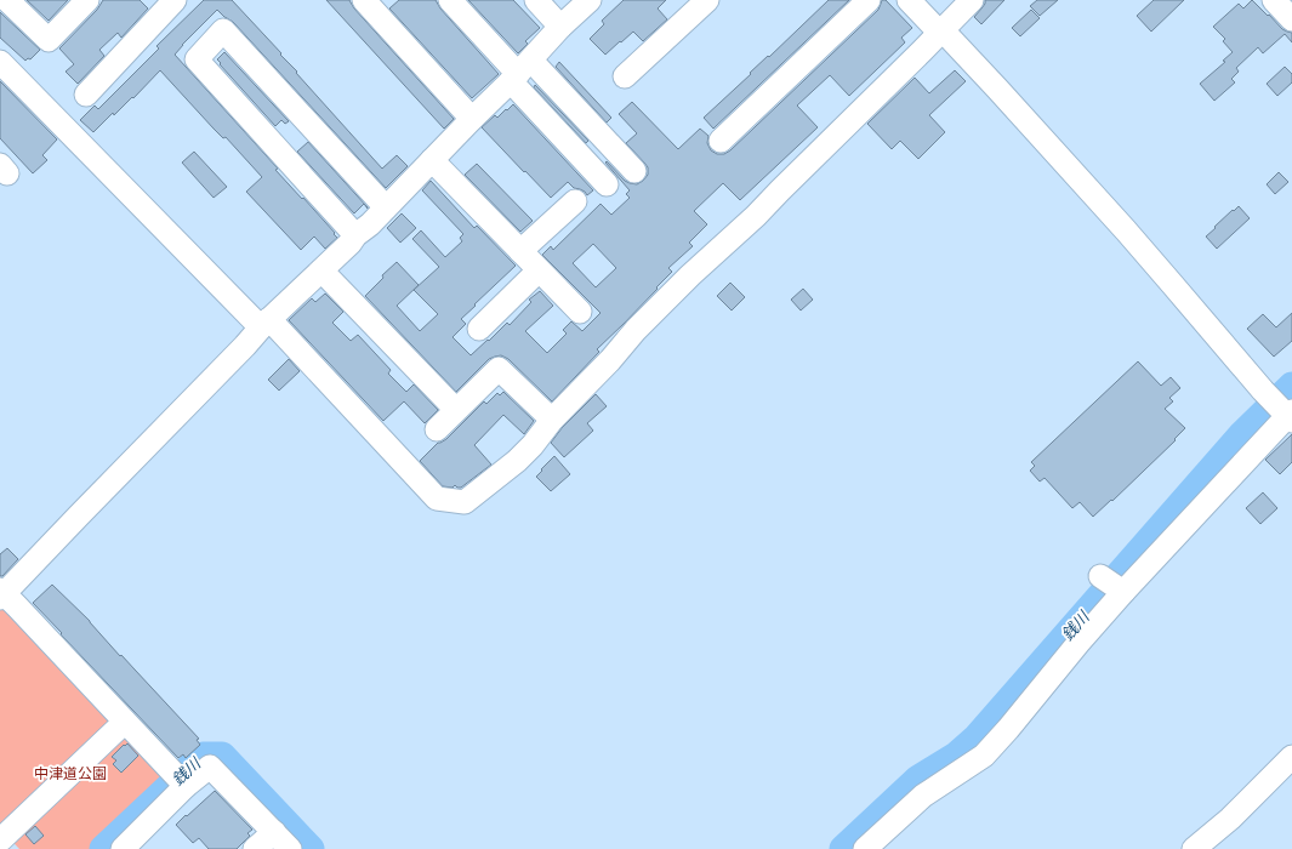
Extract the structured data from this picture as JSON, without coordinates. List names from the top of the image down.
{
  "water": ["銭川"],
  "parks": ["中津道公園"]
}
